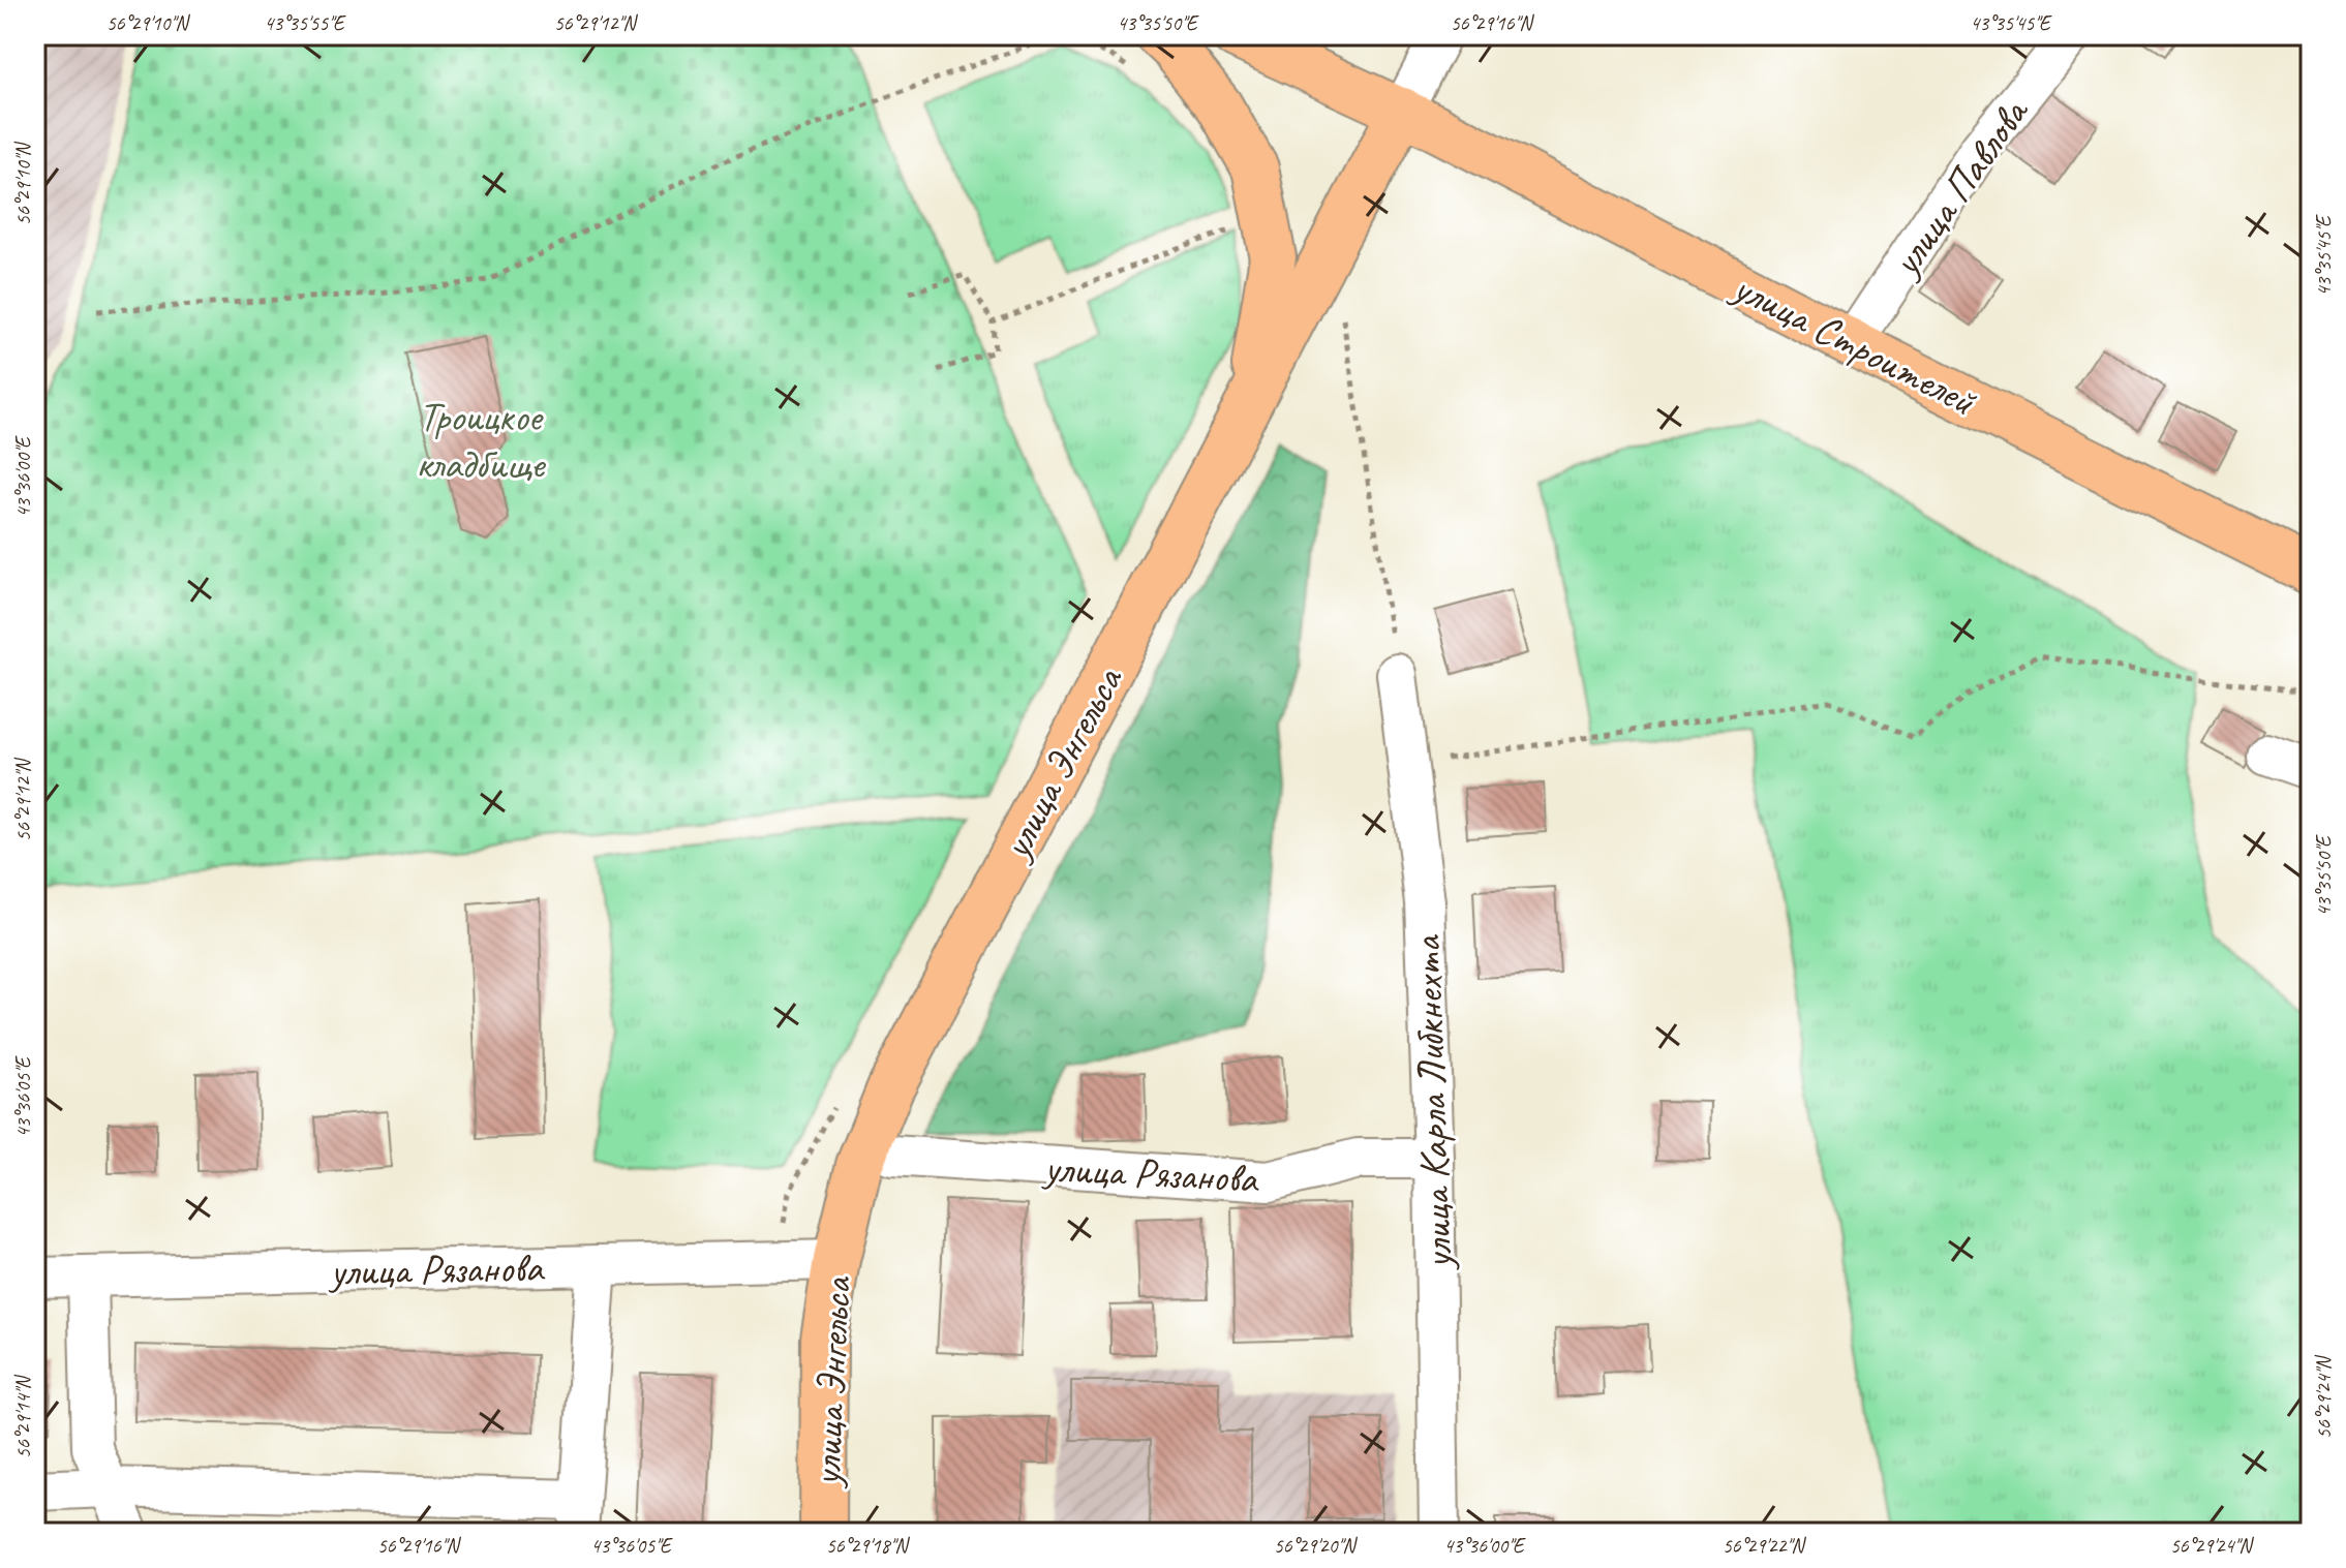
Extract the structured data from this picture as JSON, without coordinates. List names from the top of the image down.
{
  "streets": {
    "main road": ["улица Строителей", "улица Энгельса"],
    "street": ["улица Павлова", "улица Карла Либкнехта", "улица Рязанова"]
  },
  "crossings": [
    ["улица Павлова", "улица Строителей"],
    ["улица Строителей", "улица Энгельса"],
    ["улица Энгельса", "улица Рязанова"],
    ["улица Карла Либкнехта", "улица Рязанова"]
  ],
  "parks": ["Троицкое кладбище"],
  "coordinates": [
    "56°29'10\"N",
    "43°35'55\"E",
    "56°29'12\"N",
    "43°35'50\"E",
    "56°29'16\"N",
    "43°35'45\"E",
    "43°36'00\"E",
    "43°36'05\"E",
    "56°29'24\"N",
    "56°29'14\"N",
    "56°29'18\"N",
    "56°29'20\"N",
    "56°29'22\"N"
  ]
}
